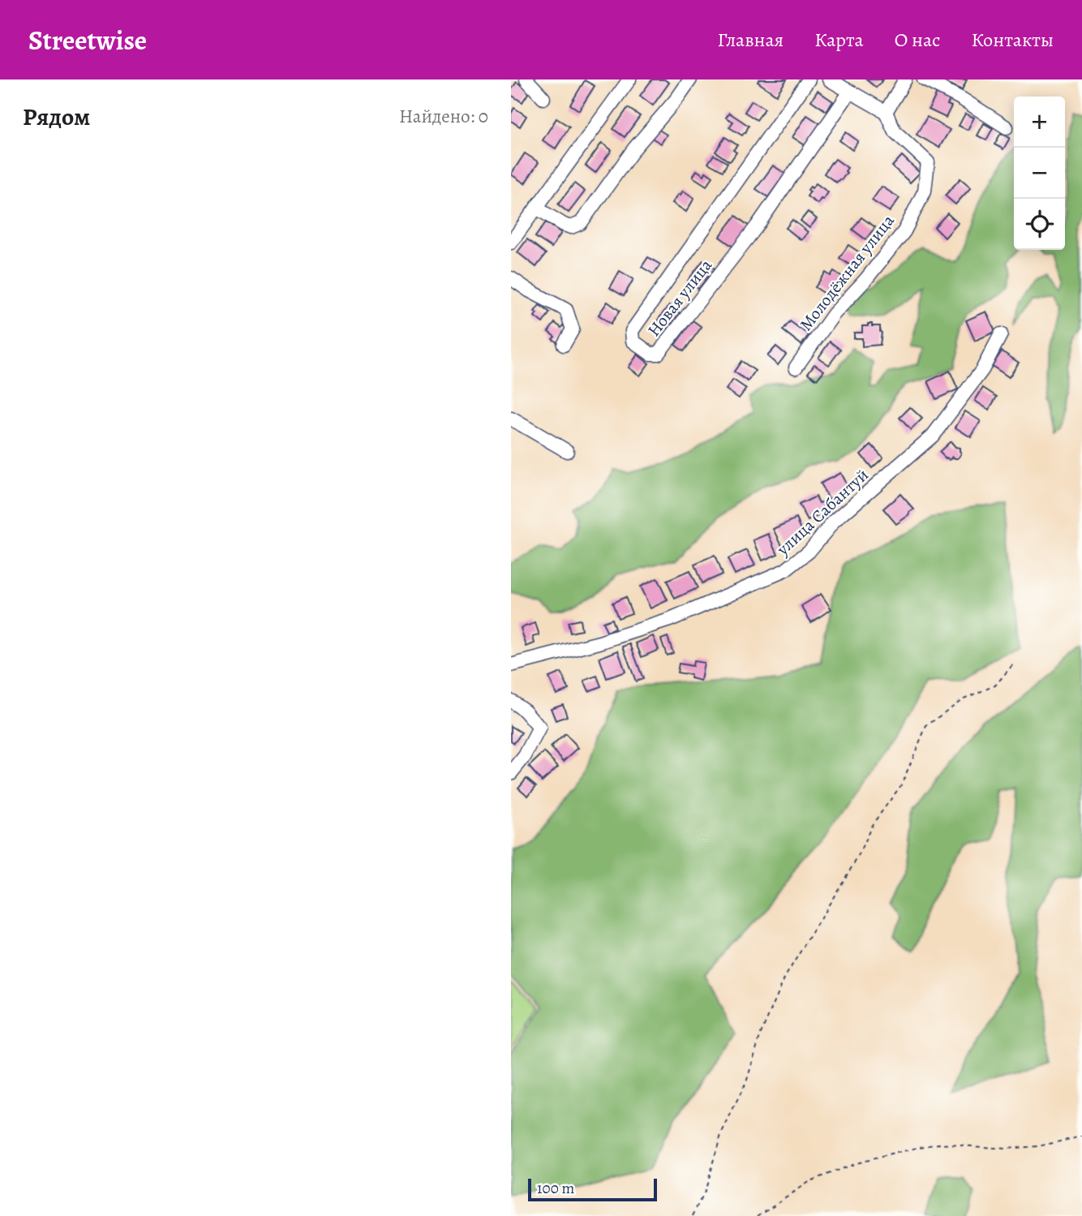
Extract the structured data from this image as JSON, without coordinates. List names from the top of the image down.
{
  "streets": {
    "street": ["Молодёжная улица", "Новая улица", "улица Сабантуй"]
  },
  "scale_bar": "100 m",
  "page": {
    "header": "Streetwise",
    "nav": [
      "Главная",
      "Карта",
      "О нас",
      "Контакты"
    ],
    "heading": ["Рядом", "Найдено: 0"],
    "map_buttons": ["+", "−"],
    "scale": "100 m"
  }
}
